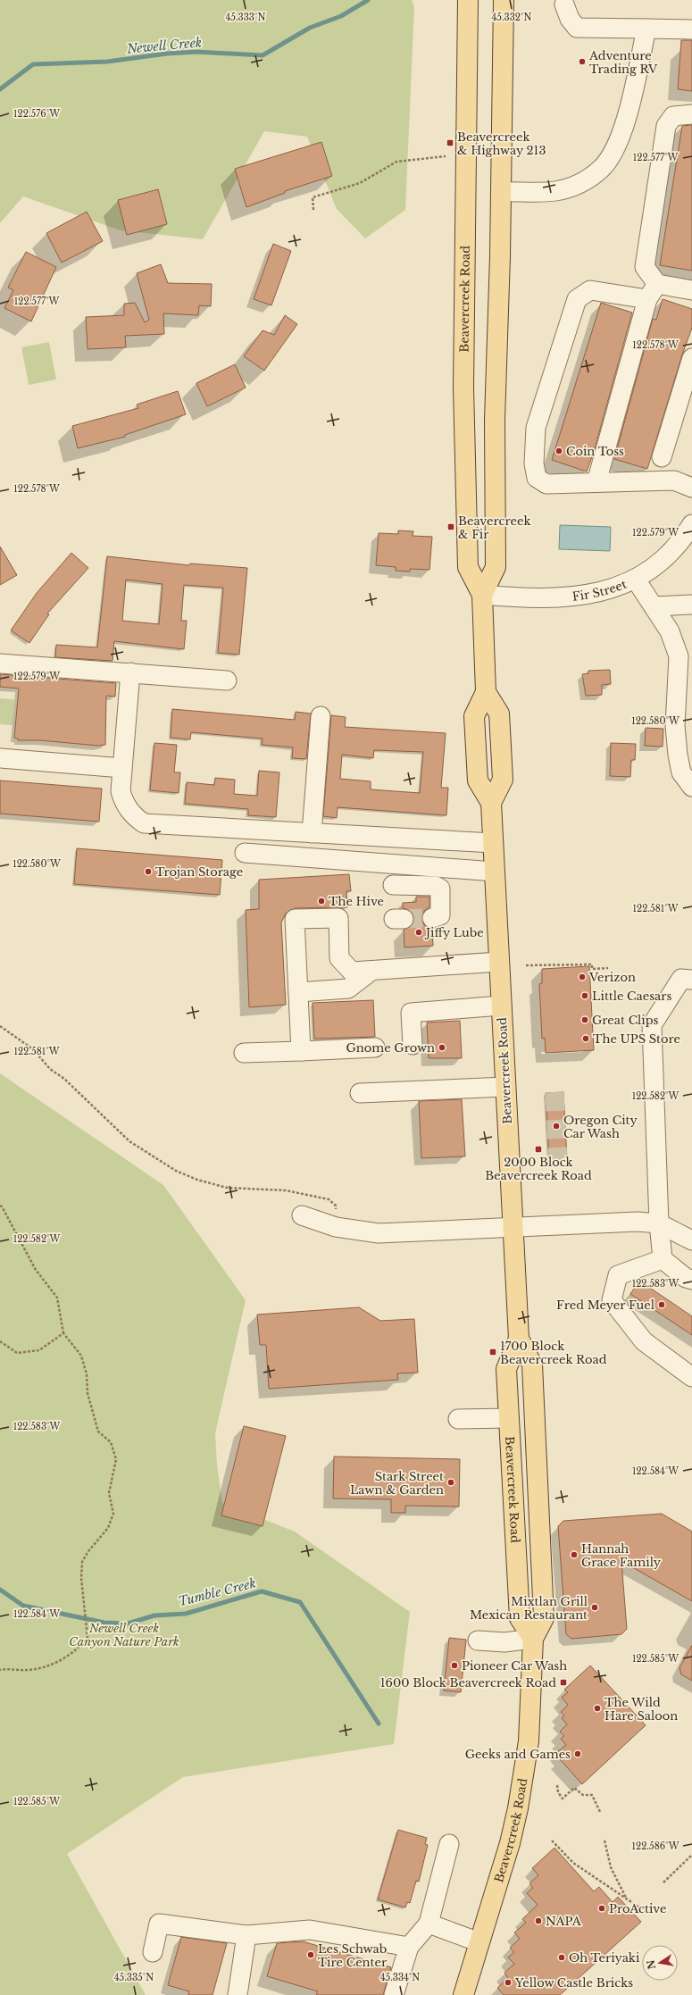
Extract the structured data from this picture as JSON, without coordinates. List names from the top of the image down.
{
  "streets": {
    "main road": ["Beavercreek Road"],
    "street": ["Fir Street"]
  },
  "crossings": [
    ["Beavercreek Road", "Fir Street"]
  ],
  "water": ["Newell Creek", "Tumble Creek"],
  "parks": ["Newell Creek Canyon Nature Park"],
  "places": {
    "other": [
      "Adventure Trading RV",
      "Coin Toss",
      "Trojan Storage",
      "The Hive",
      "Jiffy Lube",
      "Verizon",
      "Little Caesars",
      "Great Clips",
      "The UPS Store",
      "Gnome Grown",
      "Oregon City Car Wash",
      "Fred Meyer Fuel",
      "Stark Street Lawn & Garden",
      "Hannah Grace Family",
      "Mixtlan Grill Mexican Restaurant",
      "Pioneer Car Wash",
      "The Wild Hare Saloon",
      "Geeks and Games",
      "ProActive",
      "NAPA",
      "Les Schwab Tire Center",
      "Oh Teriyaki",
      "Yellow Castle Bricks"
    ],
    "transit": [
      "Beavercreek & Highway 213",
      "Beavercreek & Fir",
      "2000 Block Beavercreek Road",
      "1700 Block Beavercreek Road",
      "1600 Block Beavercreek Road"
    ]
  },
  "north": "left",
  "coordinates": [
    "45.333°N",
    "45.332°N",
    "122.576°W",
    "122.577°W",
    "122.578°W",
    "122.579°W",
    "122.580°W",
    "122.581°W",
    "122.582°W",
    "122.583°W",
    "122.584°W",
    "122.585°W",
    "122.586°W",
    "45.335°N",
    "45.334°N"
  ]
}
